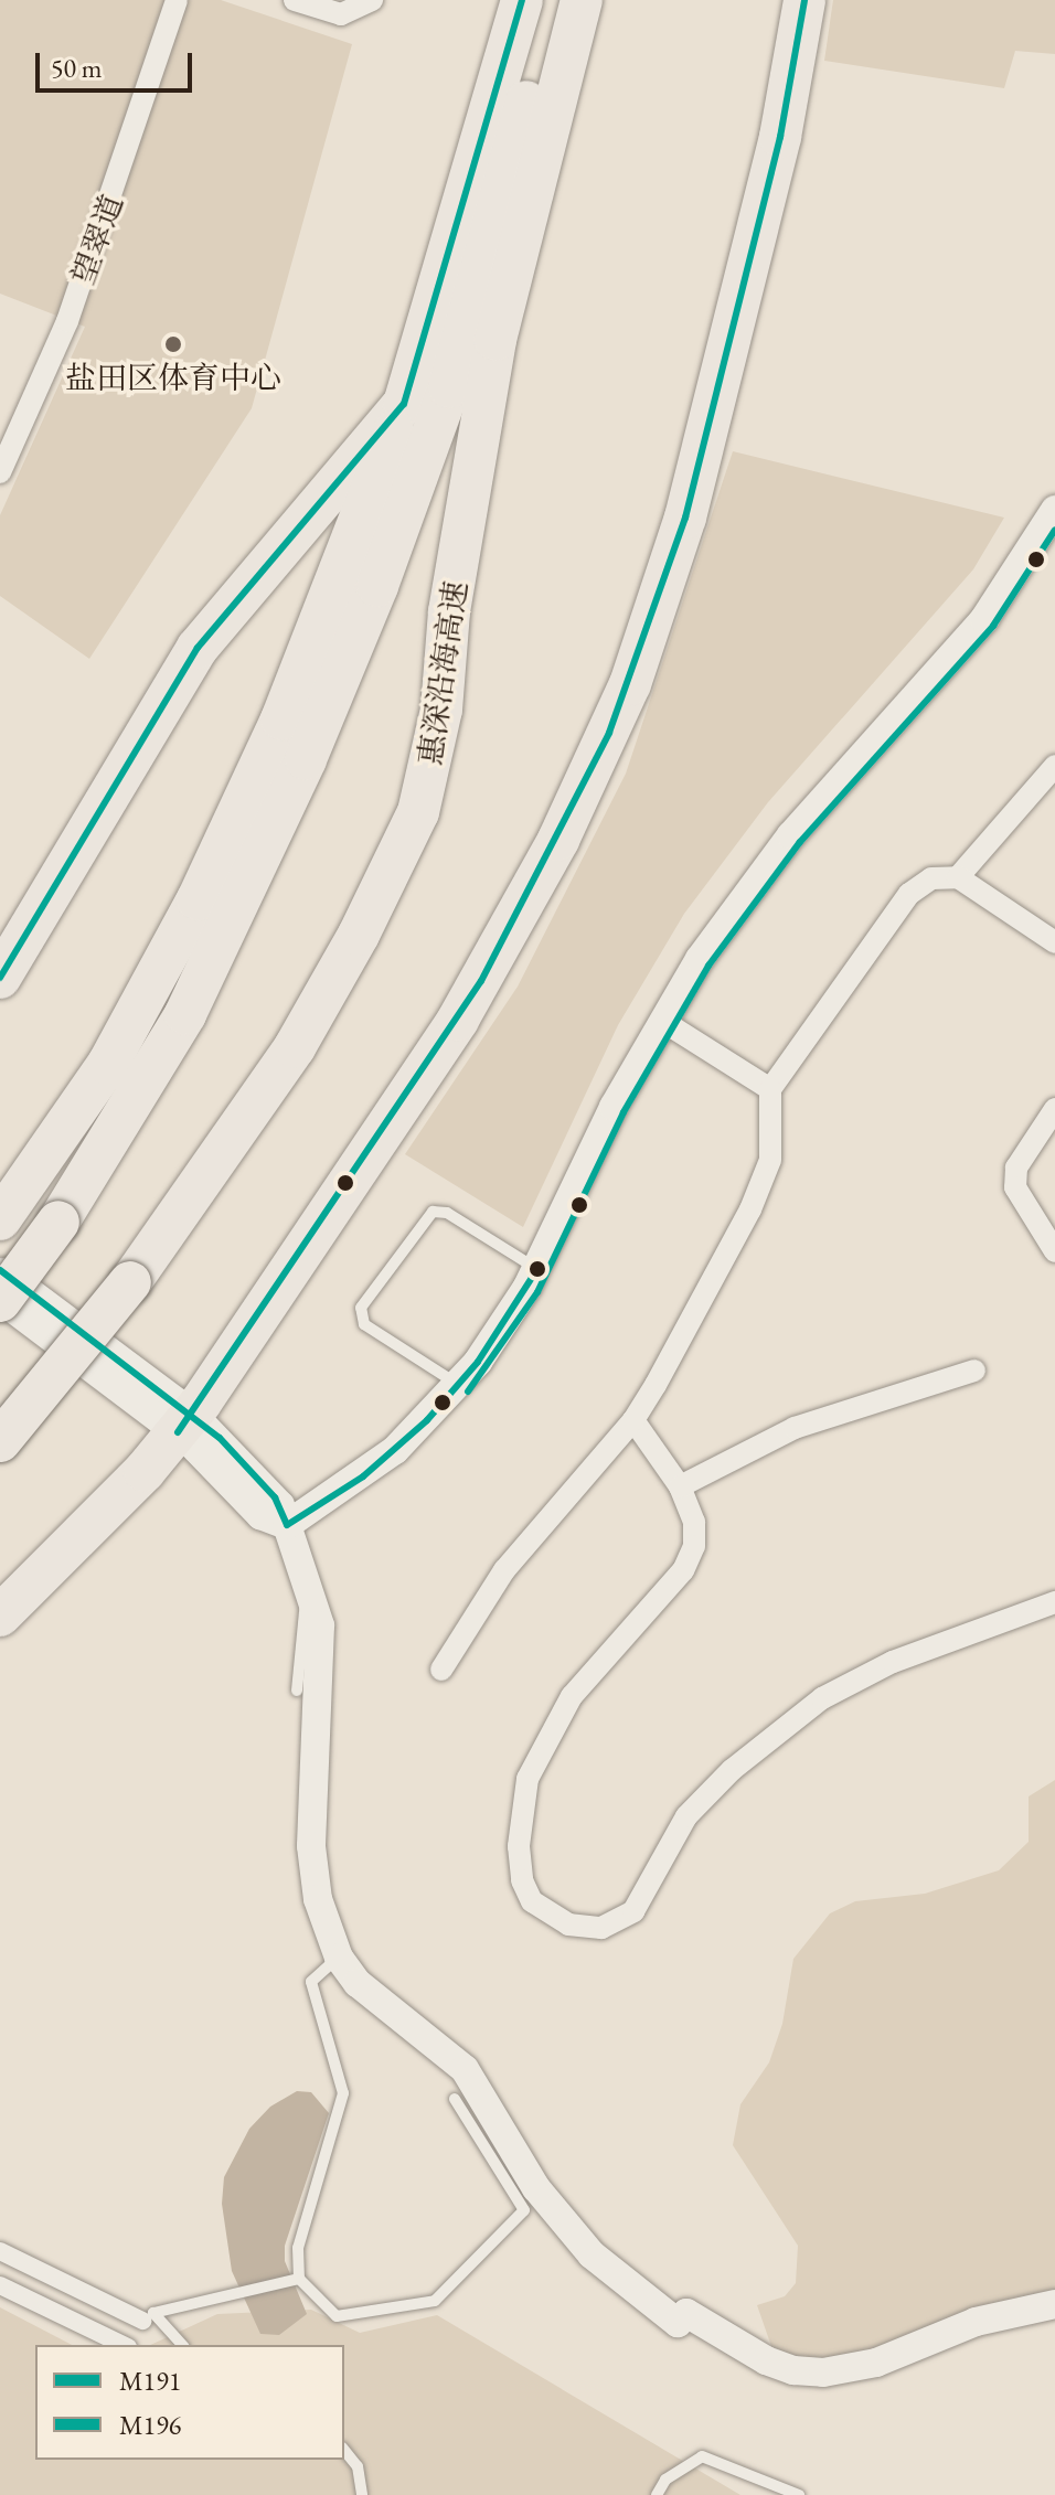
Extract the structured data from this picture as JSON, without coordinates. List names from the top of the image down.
{
  "streets": {
    "highway": ["惠深沿海高速"],
    "street": ["望翠道"]
  },
  "places": ["盐田区体育中心"],
  "lines": ["transit line M191", "transit line M196"],
  "legend": ["M191", "M196"],
  "scale_bar": "50 m"
}
